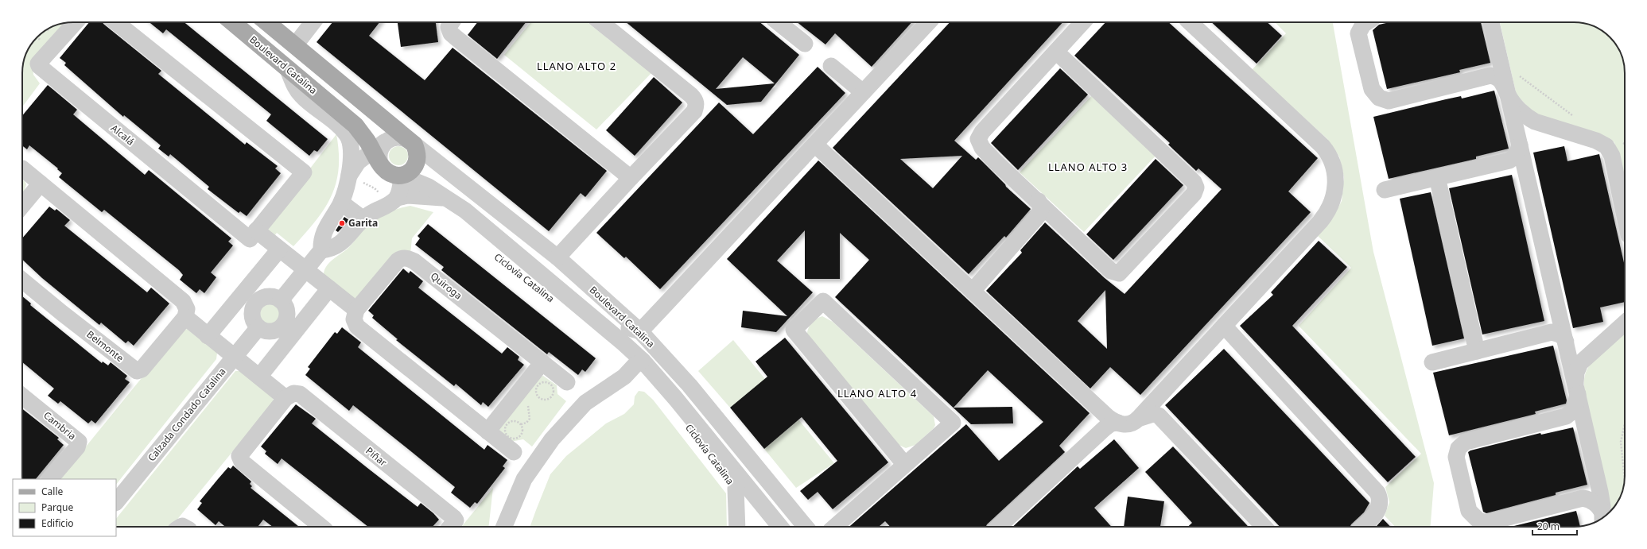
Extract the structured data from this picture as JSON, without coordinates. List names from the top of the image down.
{
  "streets": {
    "main road": ["Boulevard Catalina"],
    "street": [
      "Alcalá",
      "Quiroga",
      "Belmonte",
      "Calzada Condado Catalina",
      "Cambria",
      "Piñar"
    ]
  },
  "districts": ["LLANO ALTO 2", "LLANO ALTO 3", "LLANO ALTO 4"],
  "places": ["Garita"],
  "legend": ["Calle", "Parque", "Edificio"],
  "scale_bar": "20 m"
}
